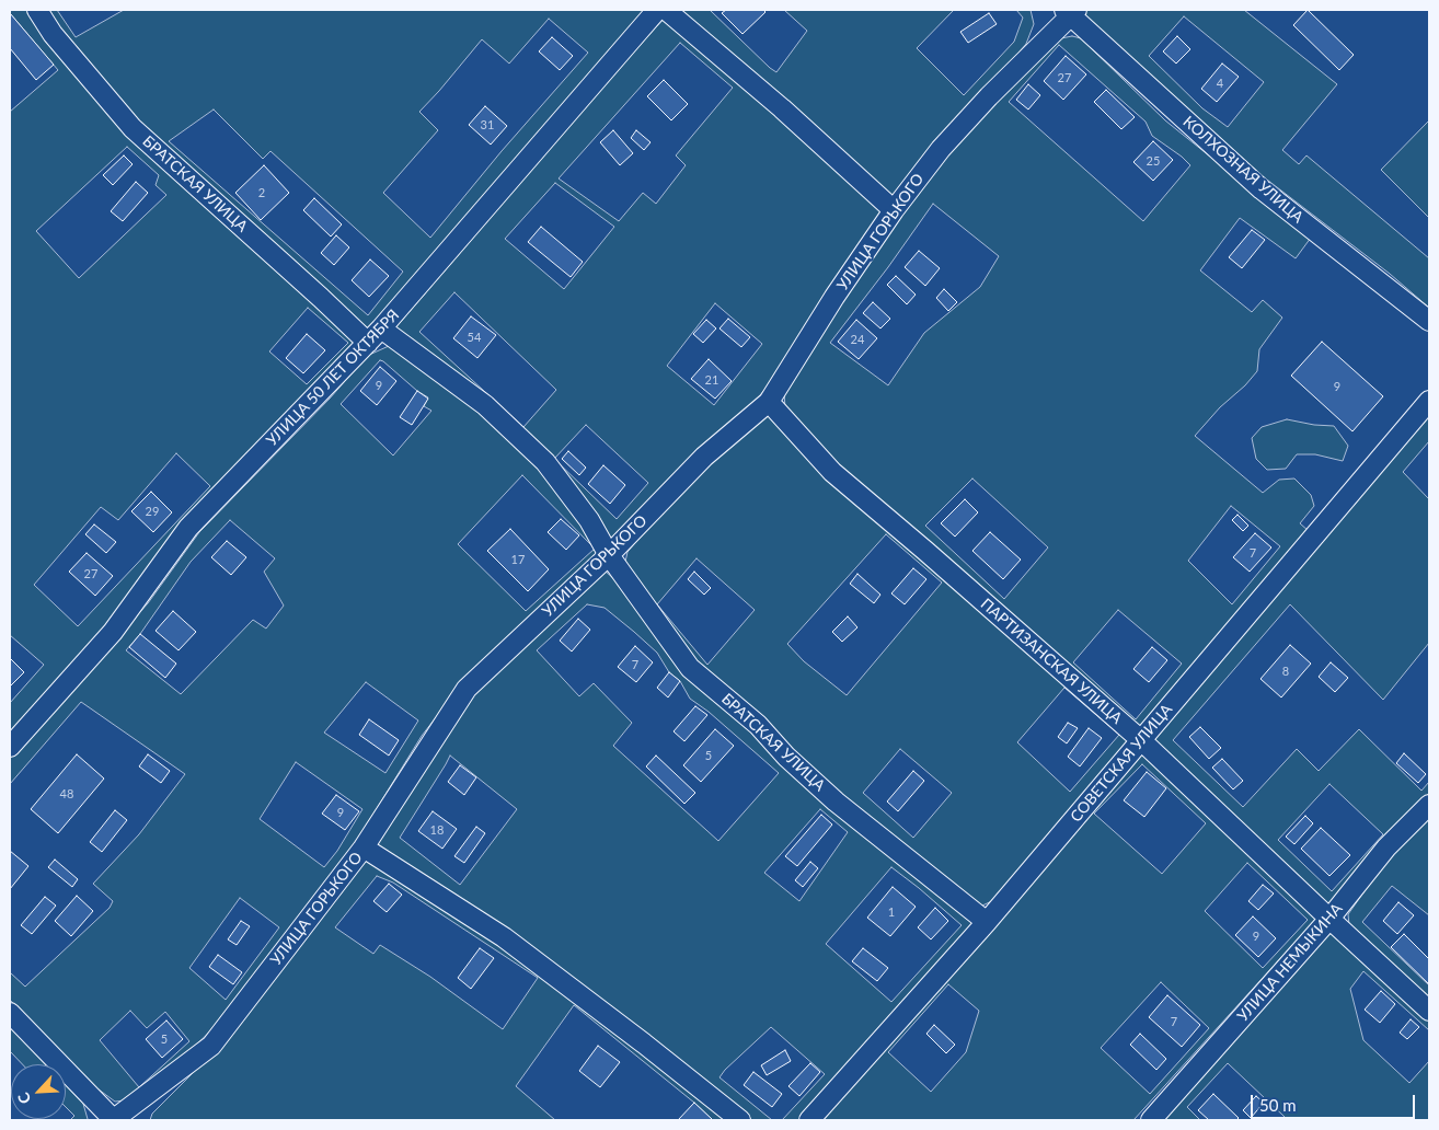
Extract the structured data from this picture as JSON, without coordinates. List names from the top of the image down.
{
  "streets": {
    "street": [
      "КОЛХОЗНАЯ УЛИЦА",
      "БРАТСКАЯ УЛИЦА",
      "УЛИЦА ГОРЬКОГО",
      "УЛИЦА 50 ЛЕТ ОКТЯБРЯ",
      "ПАРТИЗАНСКАЯ УЛИЦА",
      "СОВЕТСКАЯ УЛИЦА",
      "УЛИЦА НЕМЫКИНА"
    ]
  },
  "crossings": [
    ["КОЛХОЗНАЯ УЛИЦА", "УЛИЦА ГОРЬКОГО"],
    ["БРАТСКАЯ УЛИЦА", "УЛИЦА ГОРЬКОГО"],
    ["БРАТСКАЯ УЛИЦА", "УЛИЦА 50 ЛЕТ ОКТЯБРЯ"],
    ["БРАТСКАЯ УЛИЦА", "СОВЕТСКАЯ УЛИЦА"],
    ["УЛИЦА ГОРЬКОГО", "ПАРТИЗАНСКАЯ УЛИЦА"],
    ["ПАРТИЗАНСКАЯ УЛИЦА", "СОВЕТСКАЯ УЛИЦА"],
    ["ПАРТИЗАНСКАЯ УЛИЦА", "УЛИЦА НЕМЫКИНА"]
  ],
  "house_numbers": [
    "27",
    "4",
    "31",
    "25",
    "2",
    "54",
    "24",
    "21",
    "9",
    "9",
    "29",
    "7",
    "17",
    "27",
    "7",
    "8",
    "5",
    "48",
    "9",
    "18",
    "1",
    "9",
    "7",
    "5"
  ],
  "scale_bar": "50 m",
  "north": "bottom left"
}
